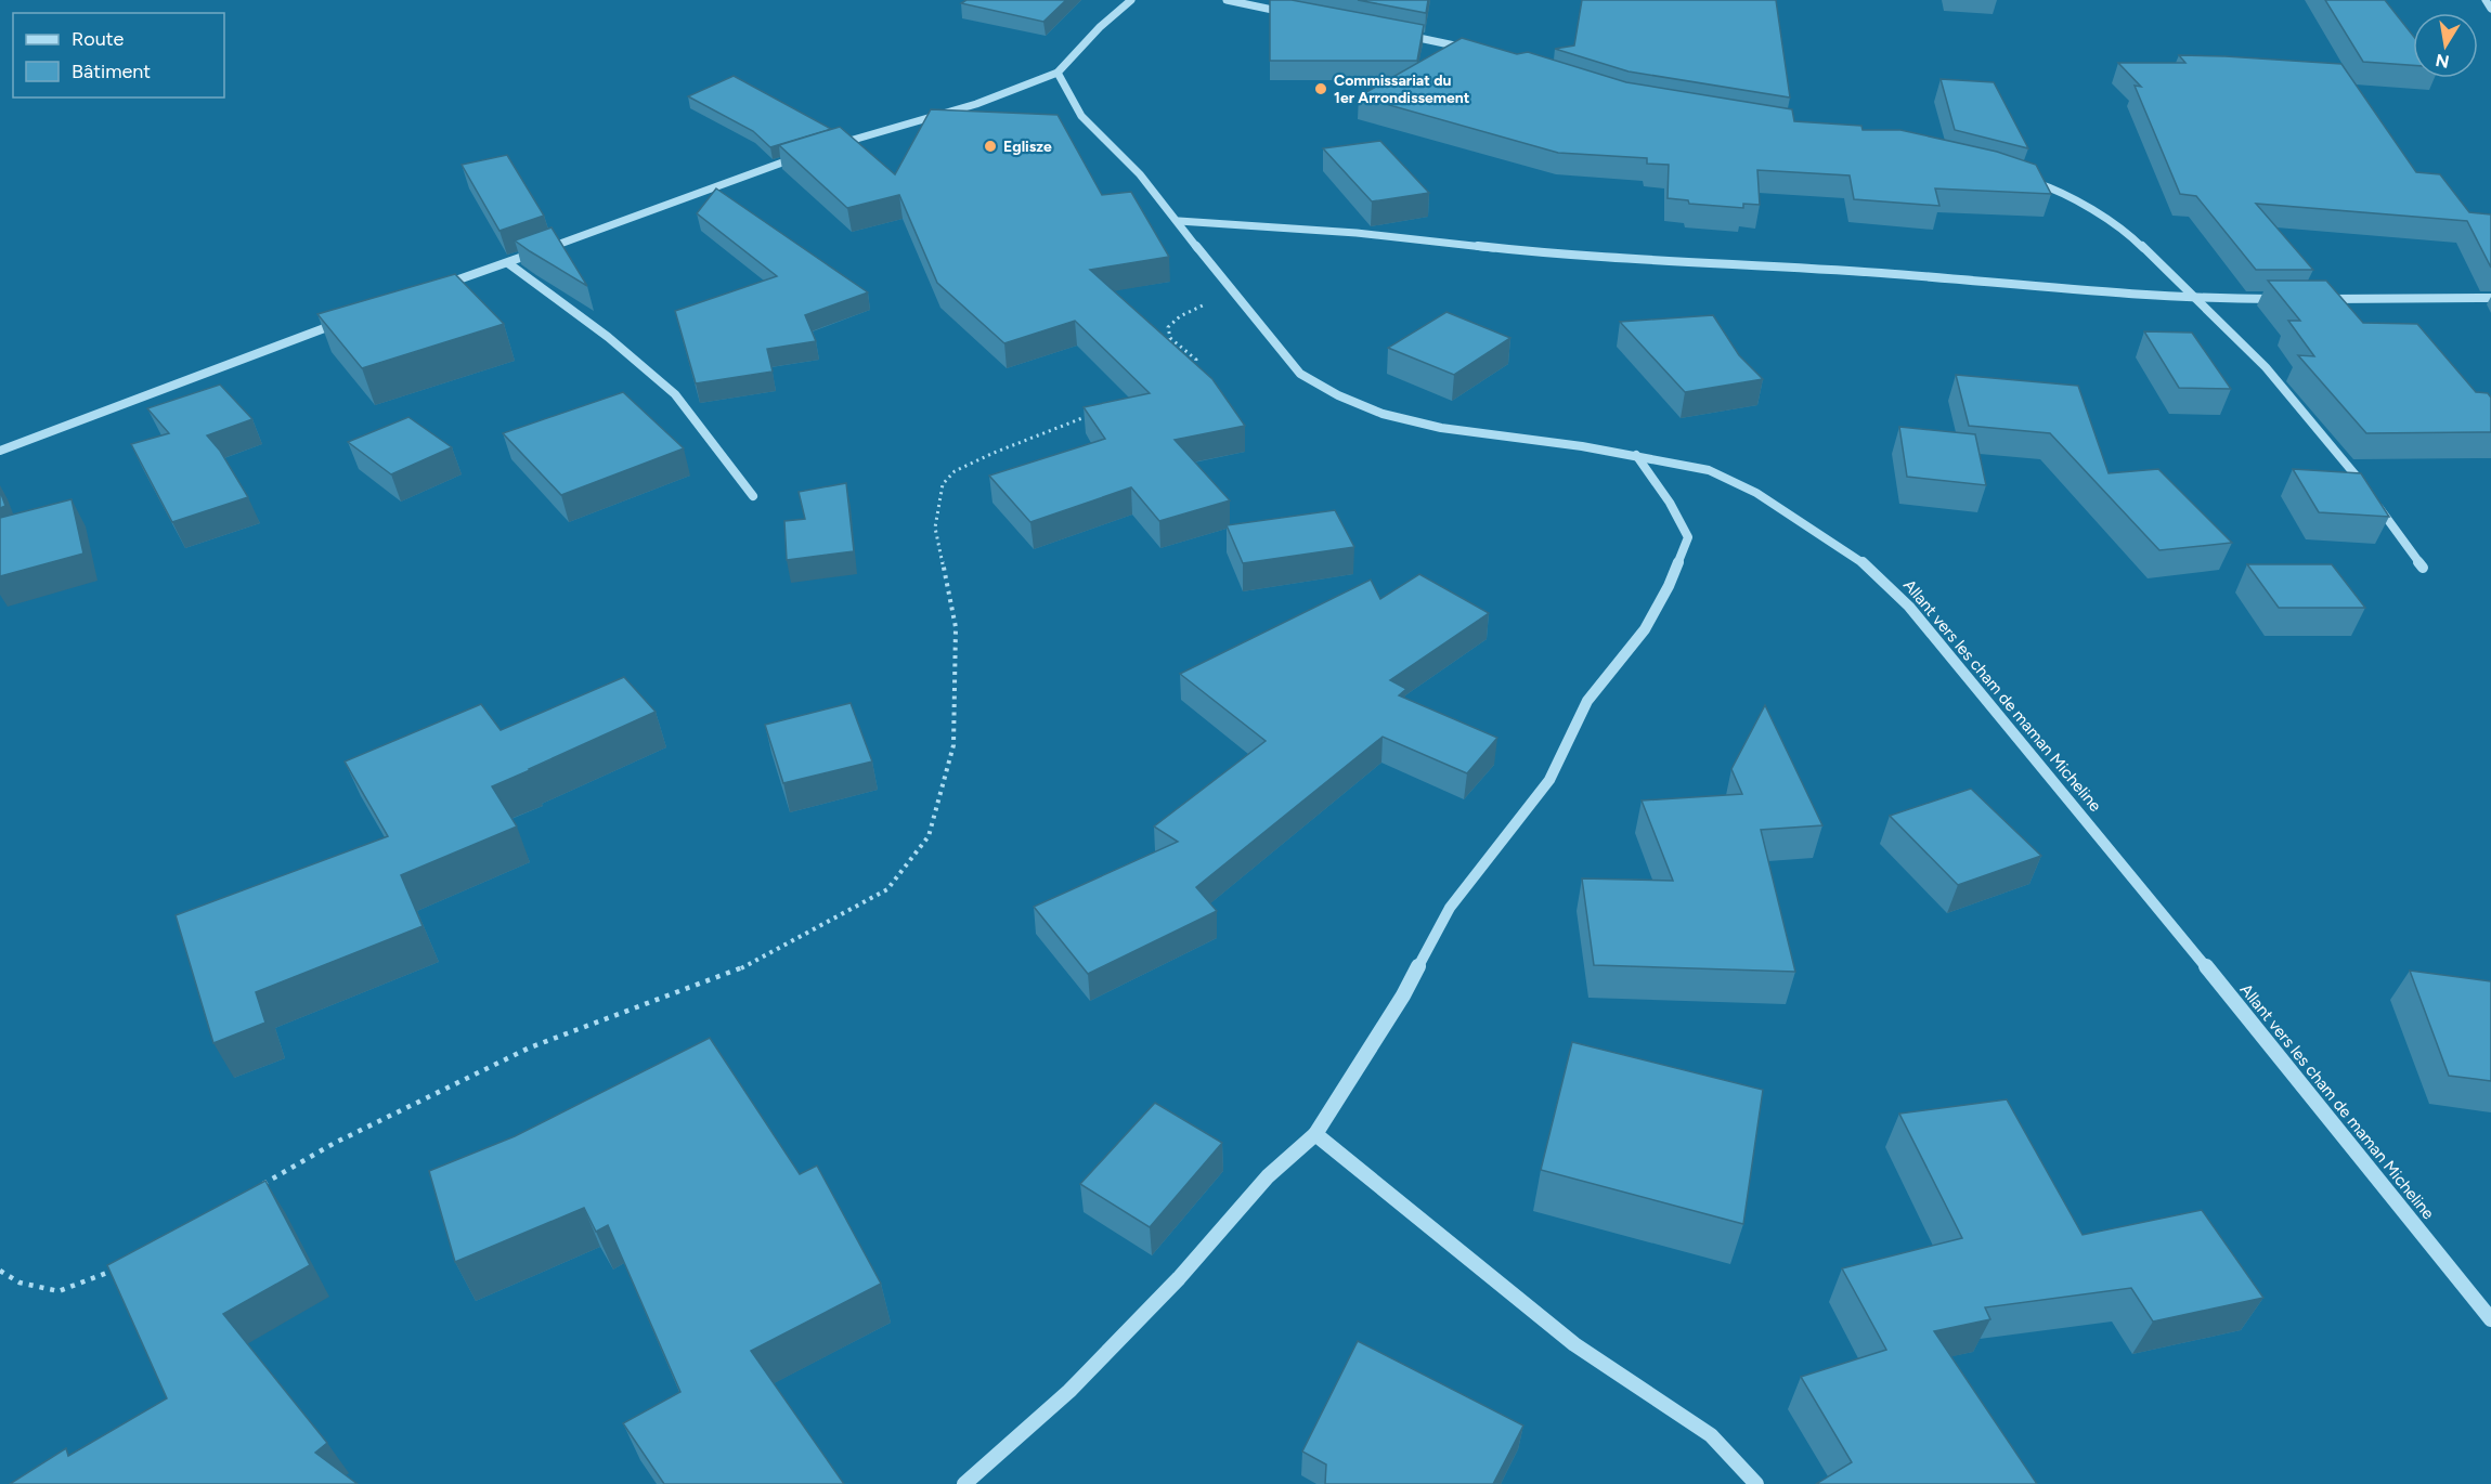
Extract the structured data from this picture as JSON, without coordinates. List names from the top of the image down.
{
  "streets": {
    "street": ["Allant vers les cham de maman Micheline"]
  },
  "places": ["Commissariat du 1er Arrondissement", "Eglisze"],
  "legend": ["Route", "Bâtiment"],
  "north": "bottom"
}
